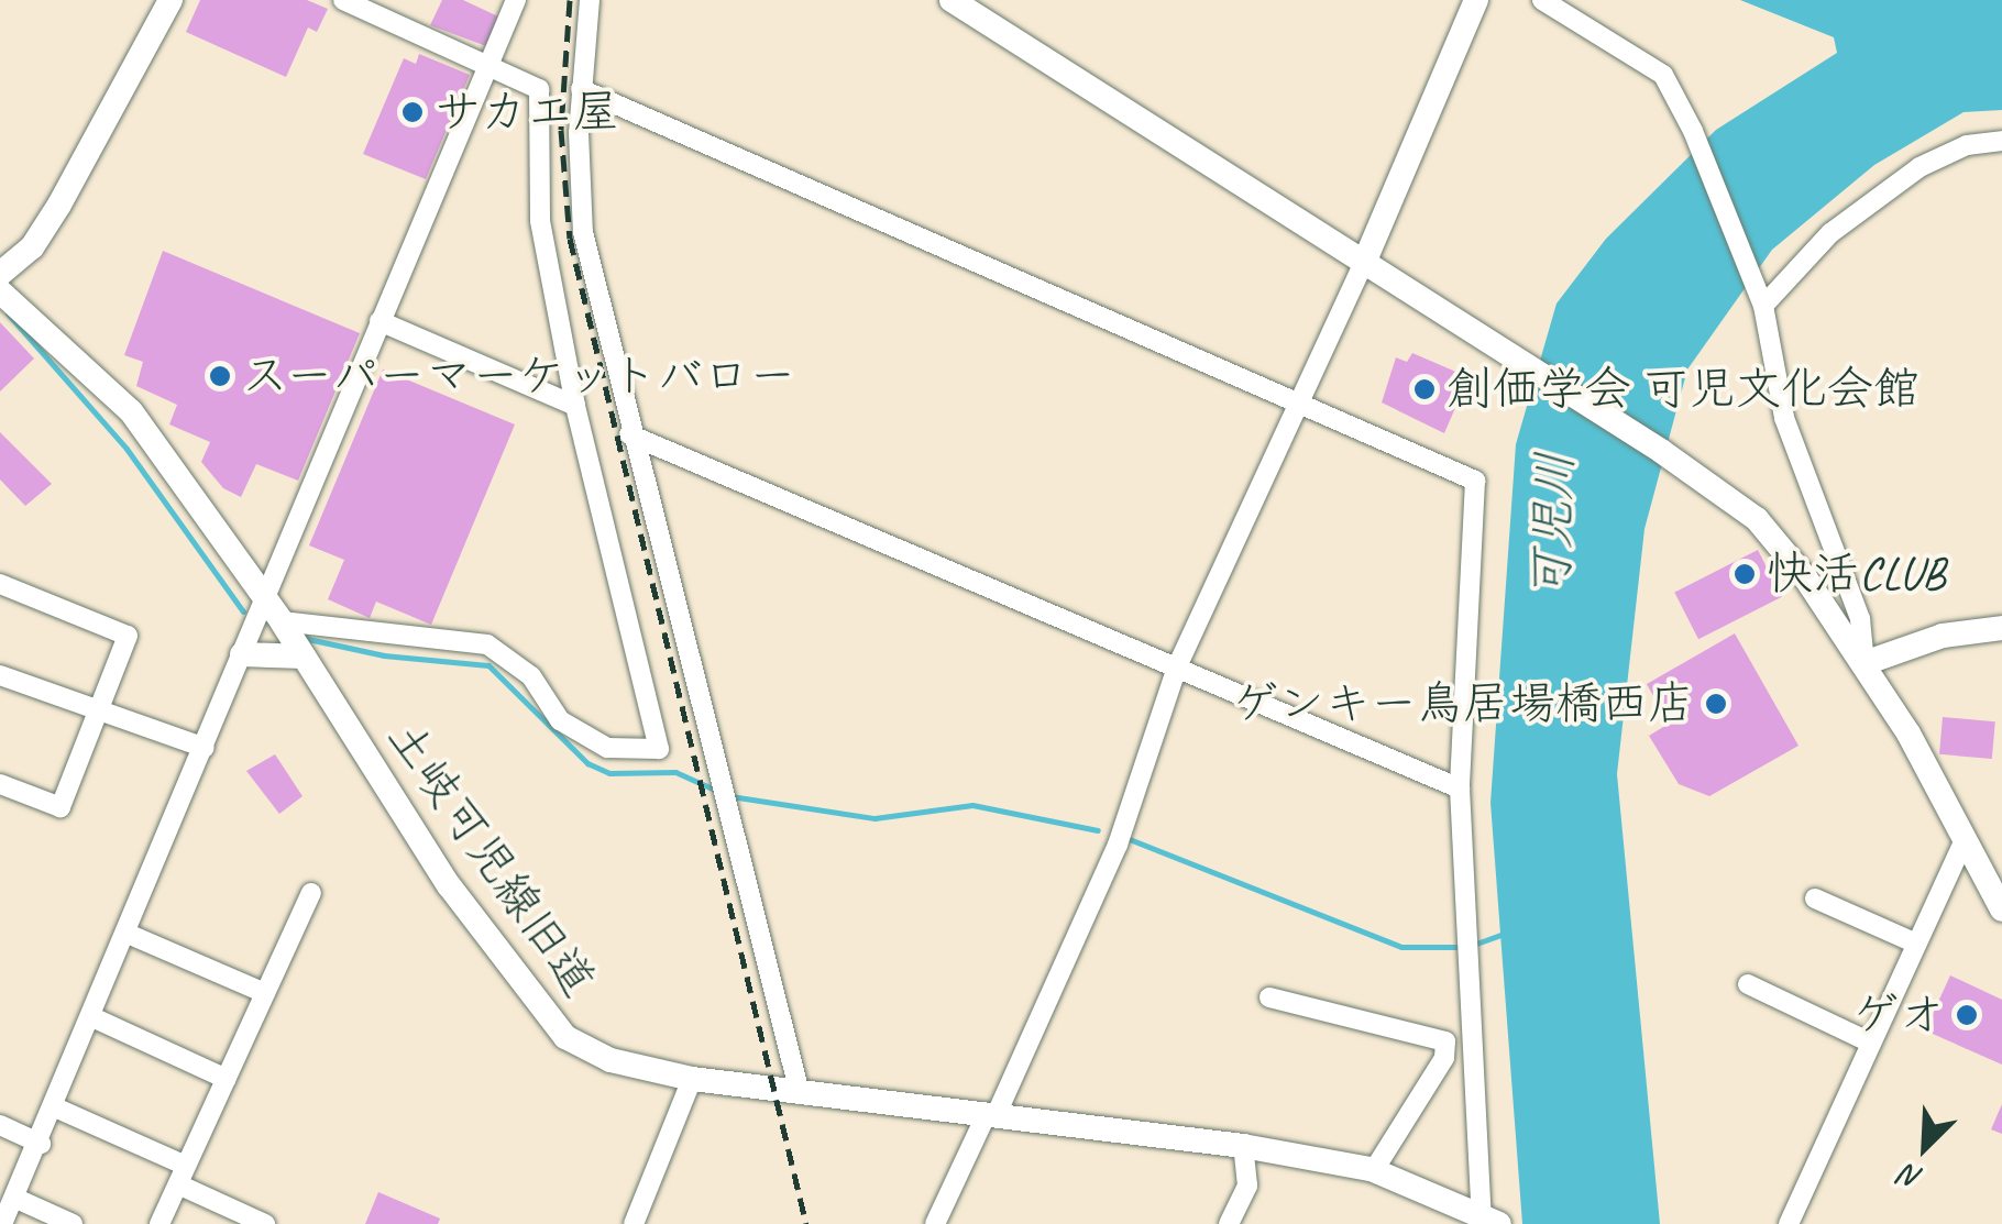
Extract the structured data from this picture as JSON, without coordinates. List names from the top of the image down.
{
  "streets": {
    "street": ["土岐可児線旧道"]
  },
  "water": ["可児川"],
  "places": [
    "サカエ屋",
    "スーパーマーケットバロー",
    "創価学会 可児文化会館",
    "快活CLUB",
    "ゲンキー鳥居場橋西店",
    "ゲオ"
  ],
  "north": "bottom left"
}
